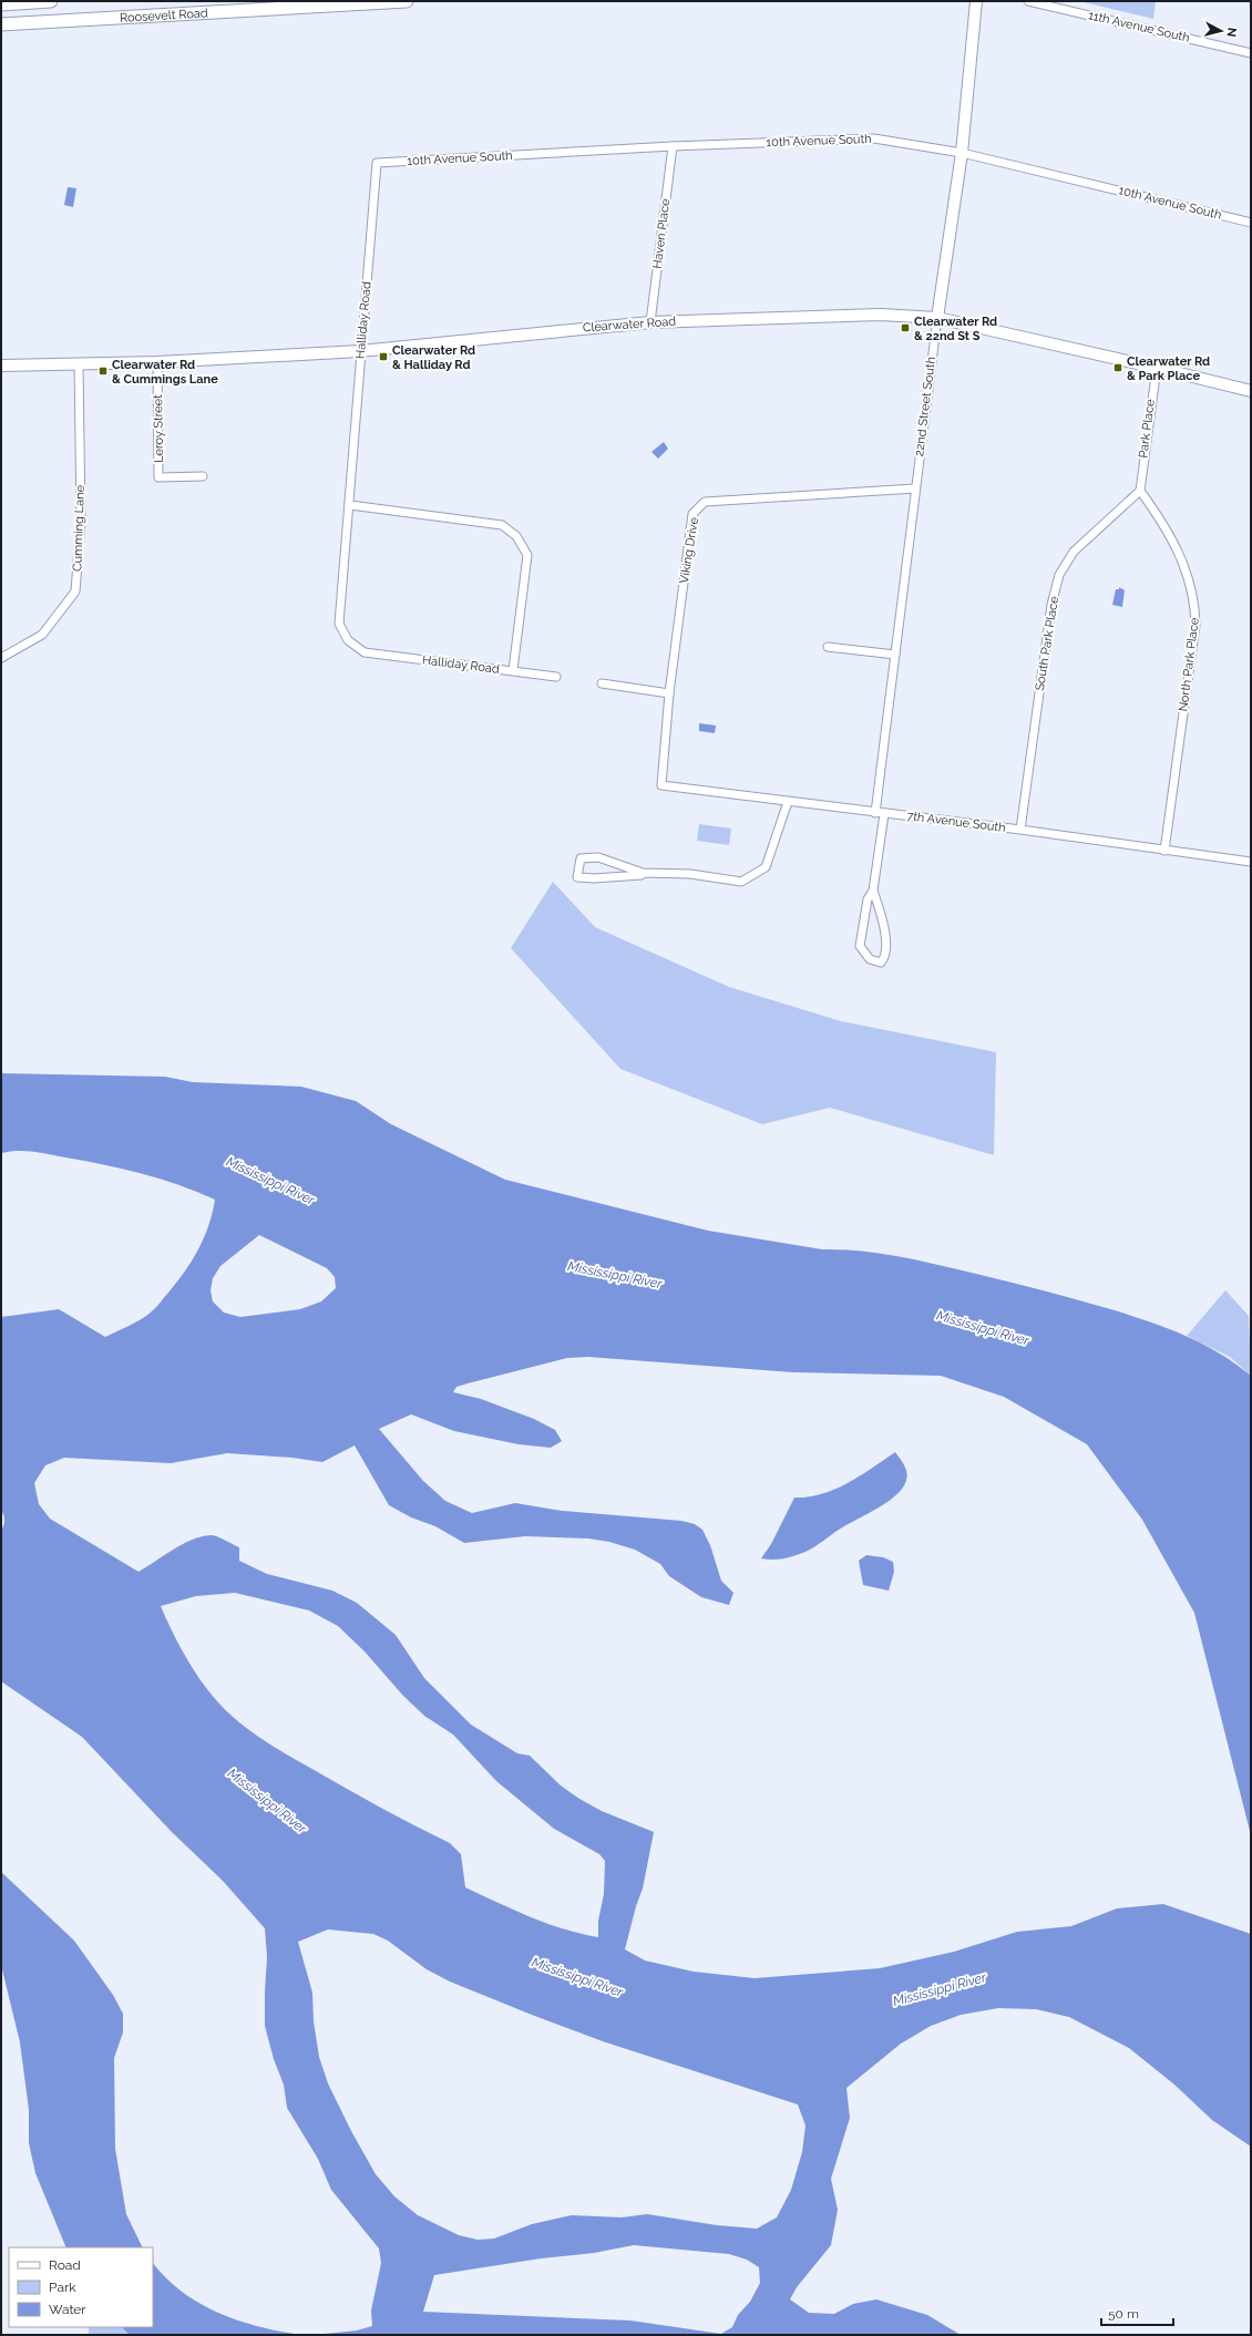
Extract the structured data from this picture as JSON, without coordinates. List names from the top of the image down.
{
  "streets": {
    "main road": ["Roosevelt Road"],
    "street": [
      "11th Avenue South",
      "10th Avenue South",
      "Haven Place",
      "Halliday Road",
      "Clearwater Road",
      "22nd Street South",
      "Leroy Street",
      "Park Place",
      "Cumming Lane",
      "Viking Drive",
      "South Park Place",
      "North Park Place",
      "7th Avenue South"
    ]
  },
  "crossings": [
    ["10th Avenue South", "Haven Place"],
    ["10th Avenue South", "Halliday Road"],
    ["10th Avenue South", "22nd Street South"],
    ["Haven Place", "Clearwater Road"],
    ["Halliday Road", "Clearwater Road"],
    ["Clearwater Road", "22nd Street South"],
    ["Clearwater Road", "Leroy Street"],
    ["Clearwater Road", "Park Place"],
    ["Clearwater Road", "Cumming Lane"],
    ["22nd Street South", "Viking Drive"],
    ["22nd Street South", "7th Avenue South"],
    ["Park Place", "South Park Place"],
    ["Park Place", "North Park Place"],
    ["Viking Drive", "7th Avenue South"],
    ["South Park Place", "North Park Place"],
    ["South Park Place", "7th Avenue South"],
    ["North Park Place", "7th Avenue South"]
  ],
  "water": ["Mississippi River"],
  "places": {
    "transit": [
      "Clearwater Rd & 22nd St S",
      "Clearwater Rd & Halliday Rd",
      "Clearwater Rd & Park Place",
      "Clearwater Rd & Cummings Lane"
    ]
  },
  "legend": ["Road", "Park", "Water"],
  "scale_bar": "50 m",
  "north": "right"
}
